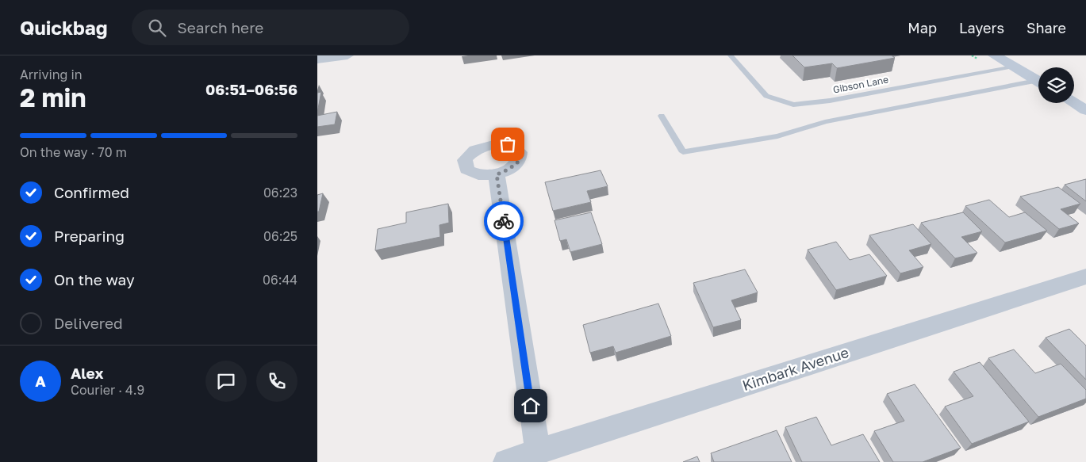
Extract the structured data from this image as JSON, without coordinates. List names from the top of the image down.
{
  "streets": {
    "street": ["Kimbark Avenue"],
    "lane": ["Gibson Lane"]
  },
  "page": {
    "header": "Quickbag",
    "search": "Search here",
    "nav": ["Map", "Layers", "Share"],
    "heading": ["2 min", "Arriving in", "06:51–06:56"],
    "panel": ["Alex", "Courier · 4.9"],
    "bar": "On the way · 70 m",
    "list": [
      ["Confirmed", "06:23"],
      ["Preparing", "06:25"],
      ["On the way", "06:44"],
      "Delivered"
    ],
    "round": "A"
  }
}
